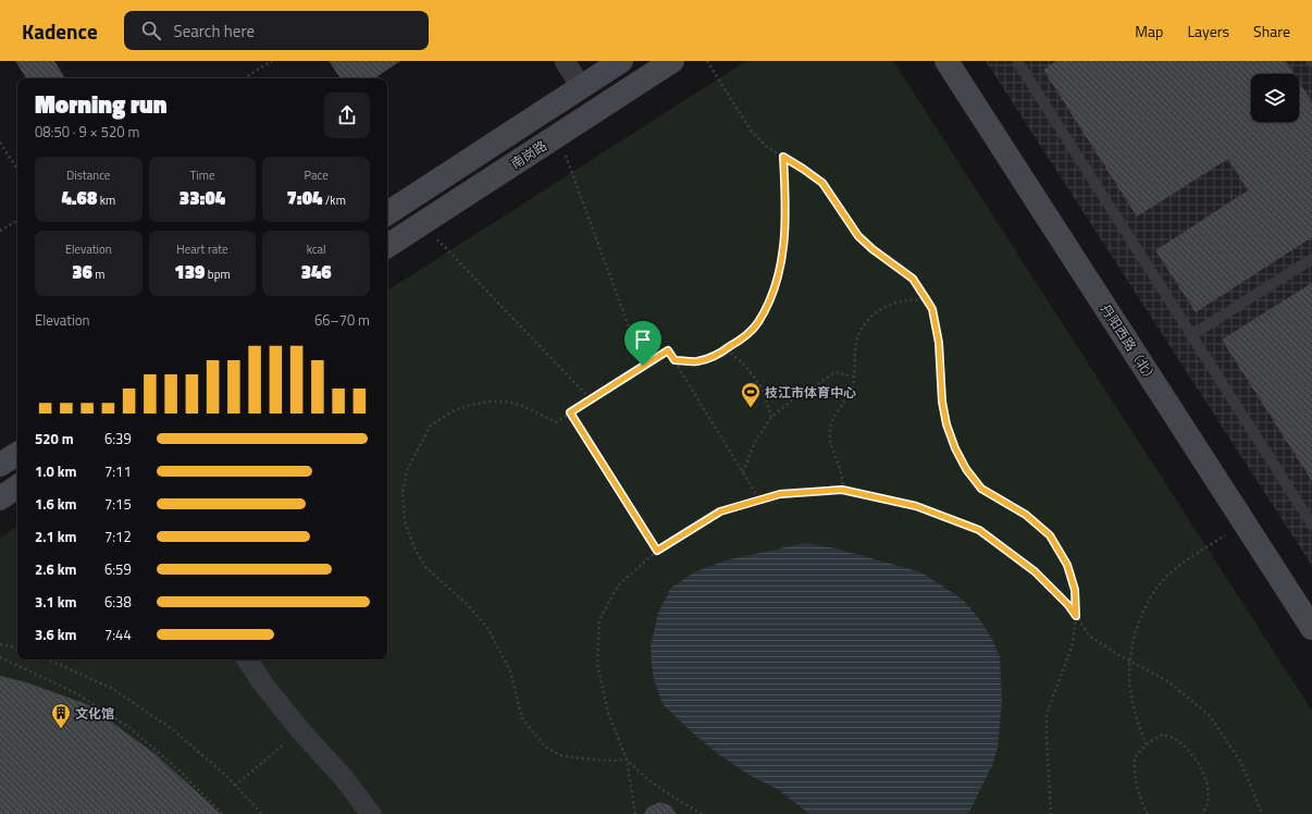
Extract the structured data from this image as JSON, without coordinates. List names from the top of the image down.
{
  "streets": {
    "main road": ["南岗路", "丹阳西路（北）"]
  },
  "places": {
    "sports": ["枝江市体育中心"],
    "building": ["文化馆"]
  },
  "page": {
    "header": "Kadence",
    "search": "Search here",
    "nav": ["Map", "Layers", "Share"],
    "heading": ["Morning run", "08:50 · 9 × 520 m"],
    "stats": [
      ["Distance", "4.68 km"],
      ["Time", "33:04"],
      ["Pace", "7:04 /km"],
      ["Elevation", "36 m"],
      ["Heart rate", "139 bpm"],
      ["kcal", "346"]
    ],
    "chart": ["Elevation", "66–70 m"],
    "list": [
      {
        "name": "520 m",
        "note": "6:39"
      },
      {
        "name": "1.0 km",
        "note": "7:11"
      },
      {
        "name": "1.6 km",
        "note": "7:15"
      },
      {
        "name": "2.1 km",
        "note": "7:12"
      },
      {
        "name": "2.6 km",
        "note": "6:59"
      },
      {
        "name": "3.1 km",
        "note": "6:38"
      },
      {
        "name": "3.6 km",
        "note": "7:44"
      }
    ]
  }
}
